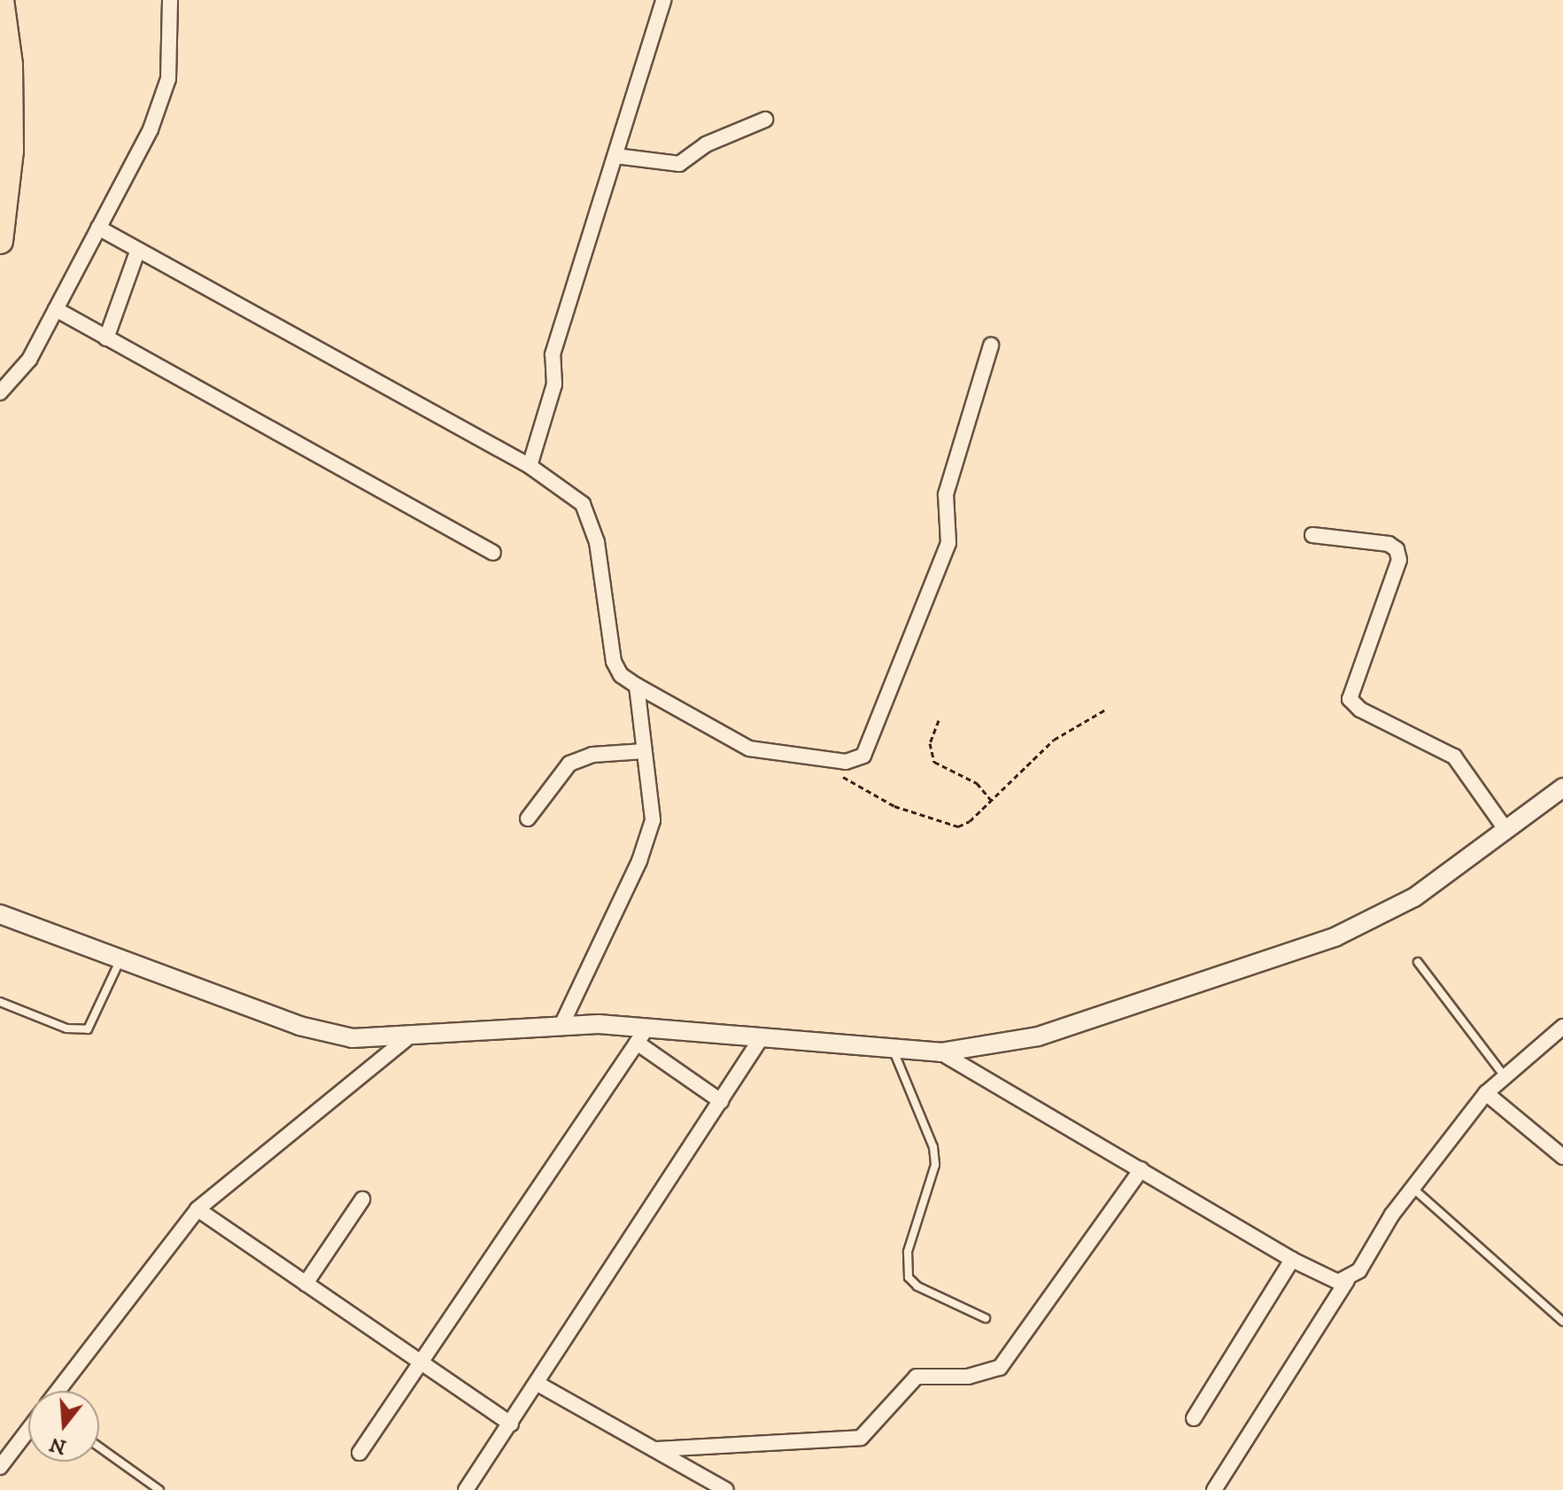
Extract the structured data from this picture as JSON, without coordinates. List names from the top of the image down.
{
  "north": "bottom"
}
